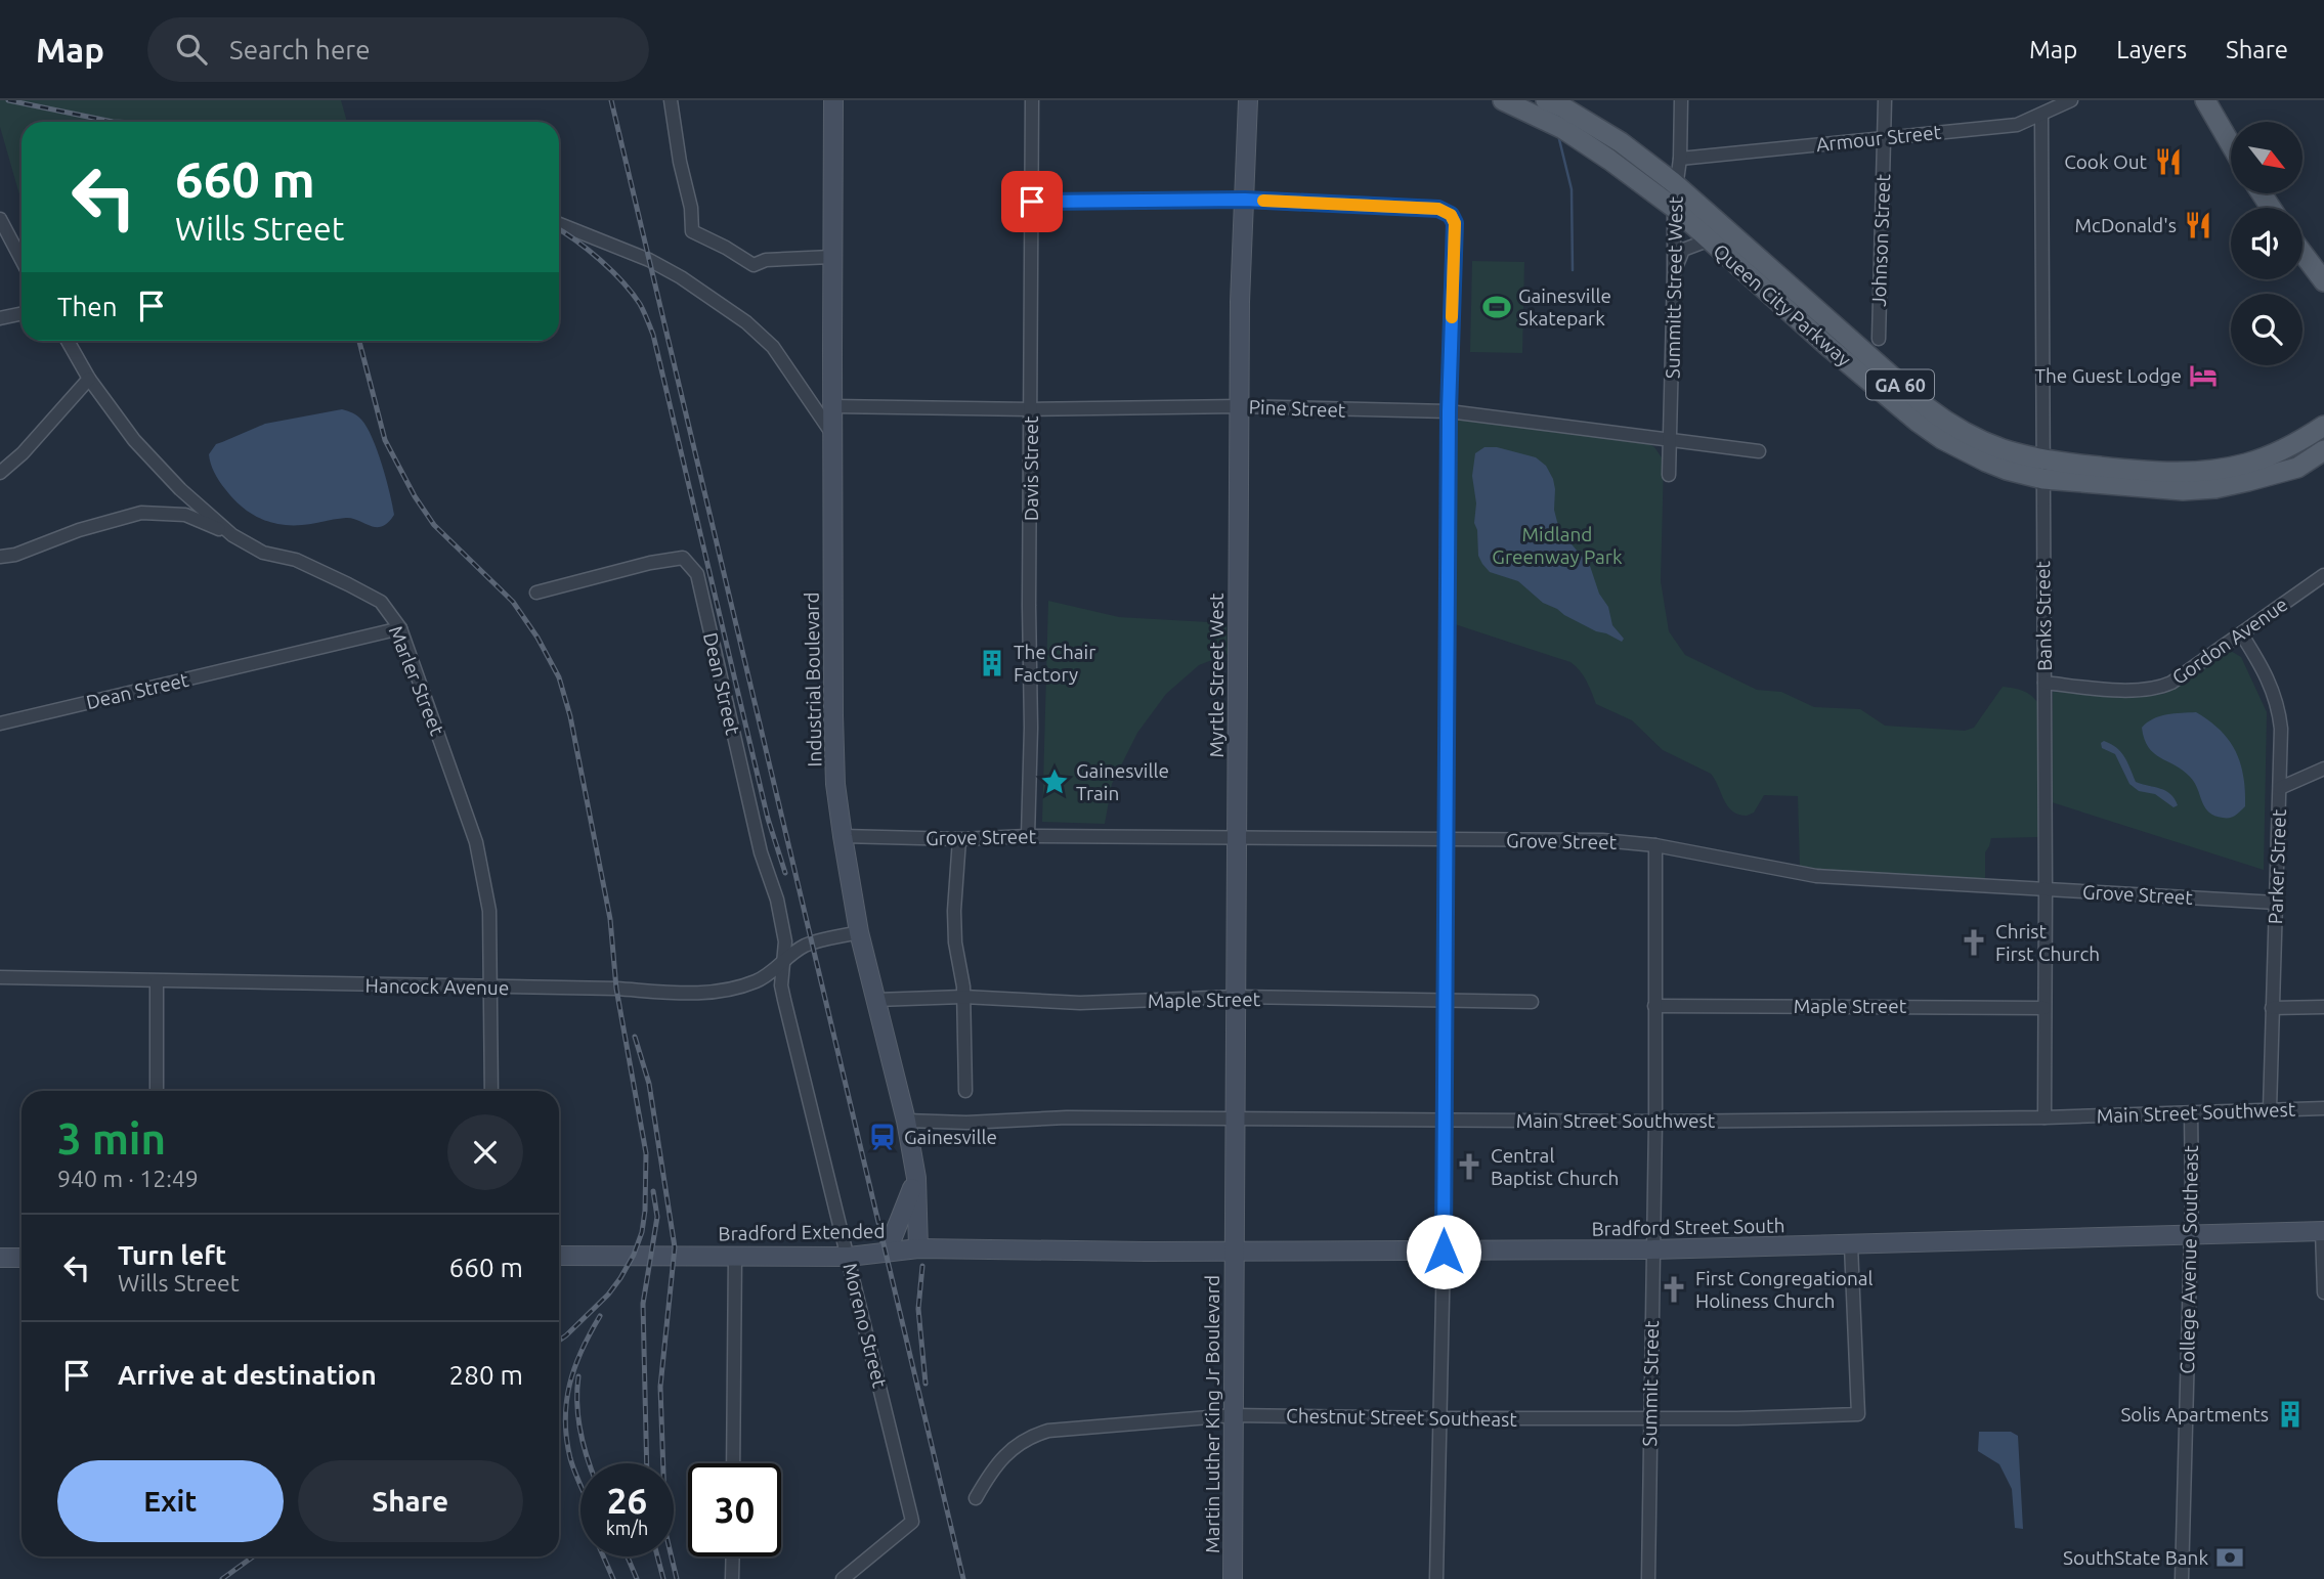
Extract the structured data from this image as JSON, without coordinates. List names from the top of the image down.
{
  "streets": {
    "main road": ["Queen City Parkway", "GA 60"],
    "street": [
      "Armour Street",
      "Johnson Street",
      "Summitt Street West",
      "Pine Street",
      "Davis Street",
      "Banks Street",
      "Gordon Avenue",
      "Myrtle Street West",
      "Industrial Boulevard",
      "Marler Street",
      "Dean Street",
      "Grove Street",
      "Parker Street",
      "Hancock Avenue",
      "Maple Street",
      "Main Street Southwest",
      "Bradford Street South",
      "Bradford Extended",
      "College Avenue Southeast",
      "Moreno Street",
      "Summit Street",
      "Martin Luther King Jr Boulevard",
      "Chestnut Street Southeast"
    ]
  },
  "crossings": [
    ["Armour Street", "Johnson Street"],
    ["Armour Street", "Summitt Street West"],
    ["Armour Street", "Banks Street"],
    ["Summitt Street West", "Queen City Parkway"],
    ["Summitt Street West", "Pine Street"],
    ["Queen City Parkway", "Banks Street"],
    ["Pine Street", "Davis Street"],
    ["Pine Street", "Myrtle Street West"],
    ["Pine Street", "Industrial Boulevard"],
    ["Davis Street", "Grove Street"],
    ["Banks Street", "Gordon Avenue"],
    ["Banks Street", "Grove Street"],
    ["Banks Street", "Maple Street"],
    ["Banks Street", "Main Street Southwest"],
    ["Gordon Avenue", "Parker Street"],
    ["Myrtle Street West", "Grove Street"],
    ["Myrtle Street West", "Maple Street"],
    ["Myrtle Street West", "Main Street Southwest"],
    ["Myrtle Street West", "Bradford Street South"],
    ["Myrtle Street West", "Martin Luther King Jr Boulevard"],
    ["Industrial Boulevard", "Grove Street"],
    ["Industrial Boulevard", "Hancock Avenue"],
    ["Industrial Boulevard", "Maple Street"],
    ["Industrial Boulevard", "Main Street Southwest"],
    ["Industrial Boulevard", "Bradford Extended"],
    ["Marler Street", "Dean Street"],
    ["Marler Street", "Hancock Avenue"],
    ["Dean Street", "Hancock Avenue"],
    ["Dean Street", "Moreno Street"],
    ["Grove Street", "Parker Street"],
    ["Grove Street", "Summit Street"],
    ["Parker Street", "Main Street Southwest"],
    ["Hancock Avenue", "Moreno Street"],
    ["Maple Street", "Summit Street"],
    ["Main Street Southwest", "College Avenue Southeast"],
    ["Main Street Southwest", "Summit Street"],
    ["Bradford Street South", "Bradford Extended"],
    ["Bradford Street South", "College Avenue Southeast"],
    ["Bradford Street South", "Summit Street"],
    ["Bradford Street South", "Martin Luther King Jr Boulevard"],
    ["Bradford Street South", "Chestnut Street Southeast"],
    ["Bradford Extended", "Moreno Street"],
    ["Summit Street", "Chestnut Street Southeast"],
    ["Martin Luther King Jr Boulevard", "Chestnut Street Southeast"]
  ],
  "parks": ["Midland Greenway Park"],
  "places": {
    "restaurant": ["Cook Out", "McDonald's"],
    "sports": ["Gainesville Skatepark"],
    "hotel": ["The Guest Lodge"],
    "building": ["The Chair Factory", "Solis Apartments"],
    "place": ["Gainesville Train"],
    "church": ["Christ First Church", "Central Baptist Church", "First Congregational Holiness Church"],
    "station": ["Gainesville"],
    "bank": ["SouthState Bank"]
  },
  "north": "bottom right",
  "page": {
    "header": "Map",
    "search": "Search here",
    "nav": ["Map", "Layers", "Share"],
    "turn": ["660 m", "Wills Street"],
    "then": "Then",
    "heading": ["3 min", "940 m · 12:49"],
    "list": [
      {
        "name": "Turn left",
        "note": "Wills Street",
        "value": "660 m"
      },
      {
        "name": "Arrive at destination",
        "value": "280 m"
      }
    ],
    "buttons": ["Exit", "Share"],
    "speed": "26 km/h",
    "limit": "30"
  }
}
